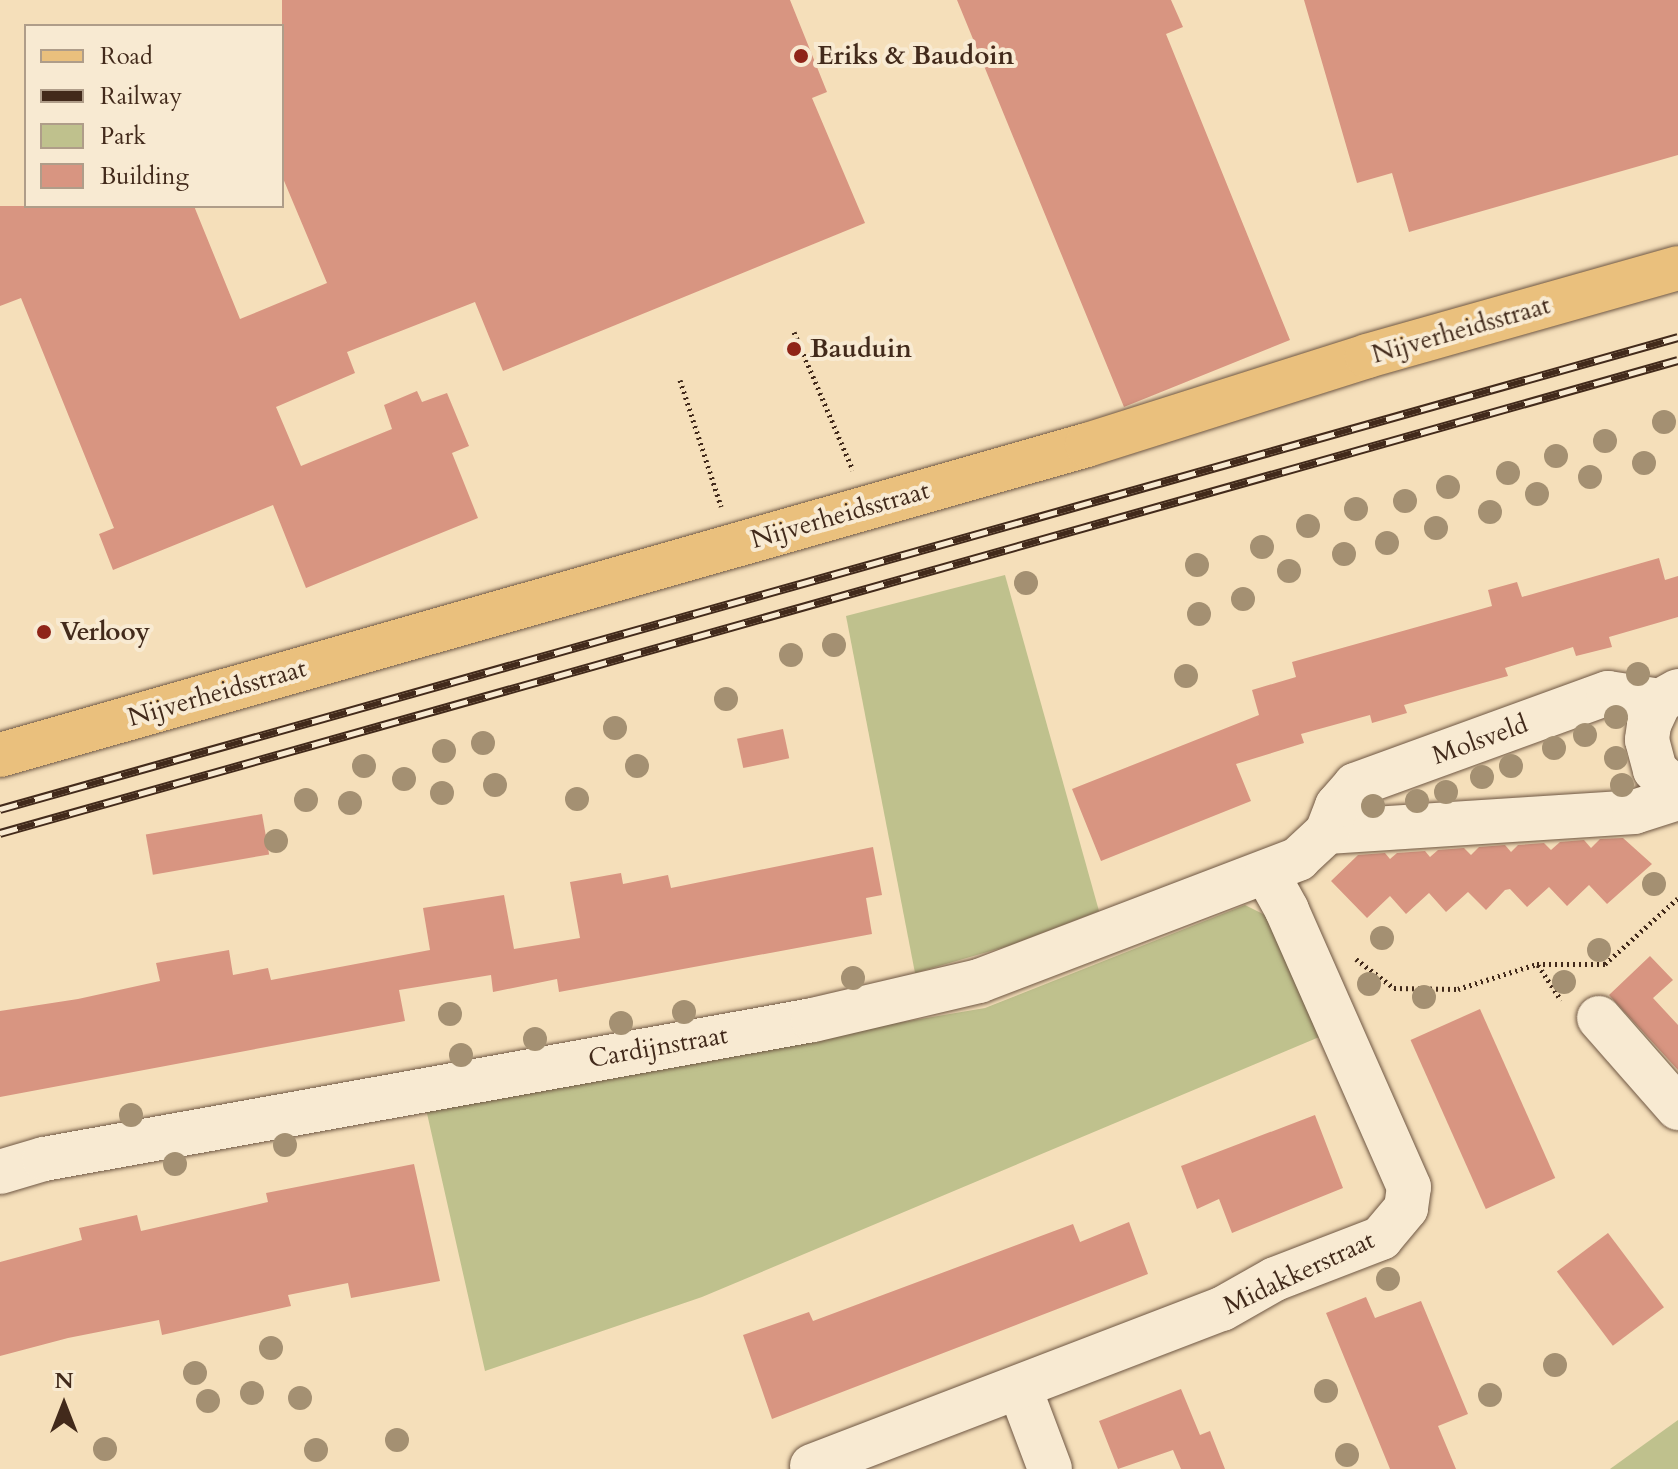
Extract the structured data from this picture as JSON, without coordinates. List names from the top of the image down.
{
  "streets": {
    "main road": ["Nijverheidsstraat"],
    "street": ["Molsveld", "Cardijnstraat", "Midakkerstraat"]
  },
  "crossings": [
    ["Molsveld", "Cardijnstraat"],
    ["Molsveld", "Midakkerstraat"],
    ["Cardijnstraat", "Midakkerstraat"]
  ],
  "places": ["Eriks & Baudoin", "Bauduin", "Verlooy"],
  "legend": [
    "Road",
    "Railway",
    "Park",
    "Building"
  ],
  "north": "top"
}
